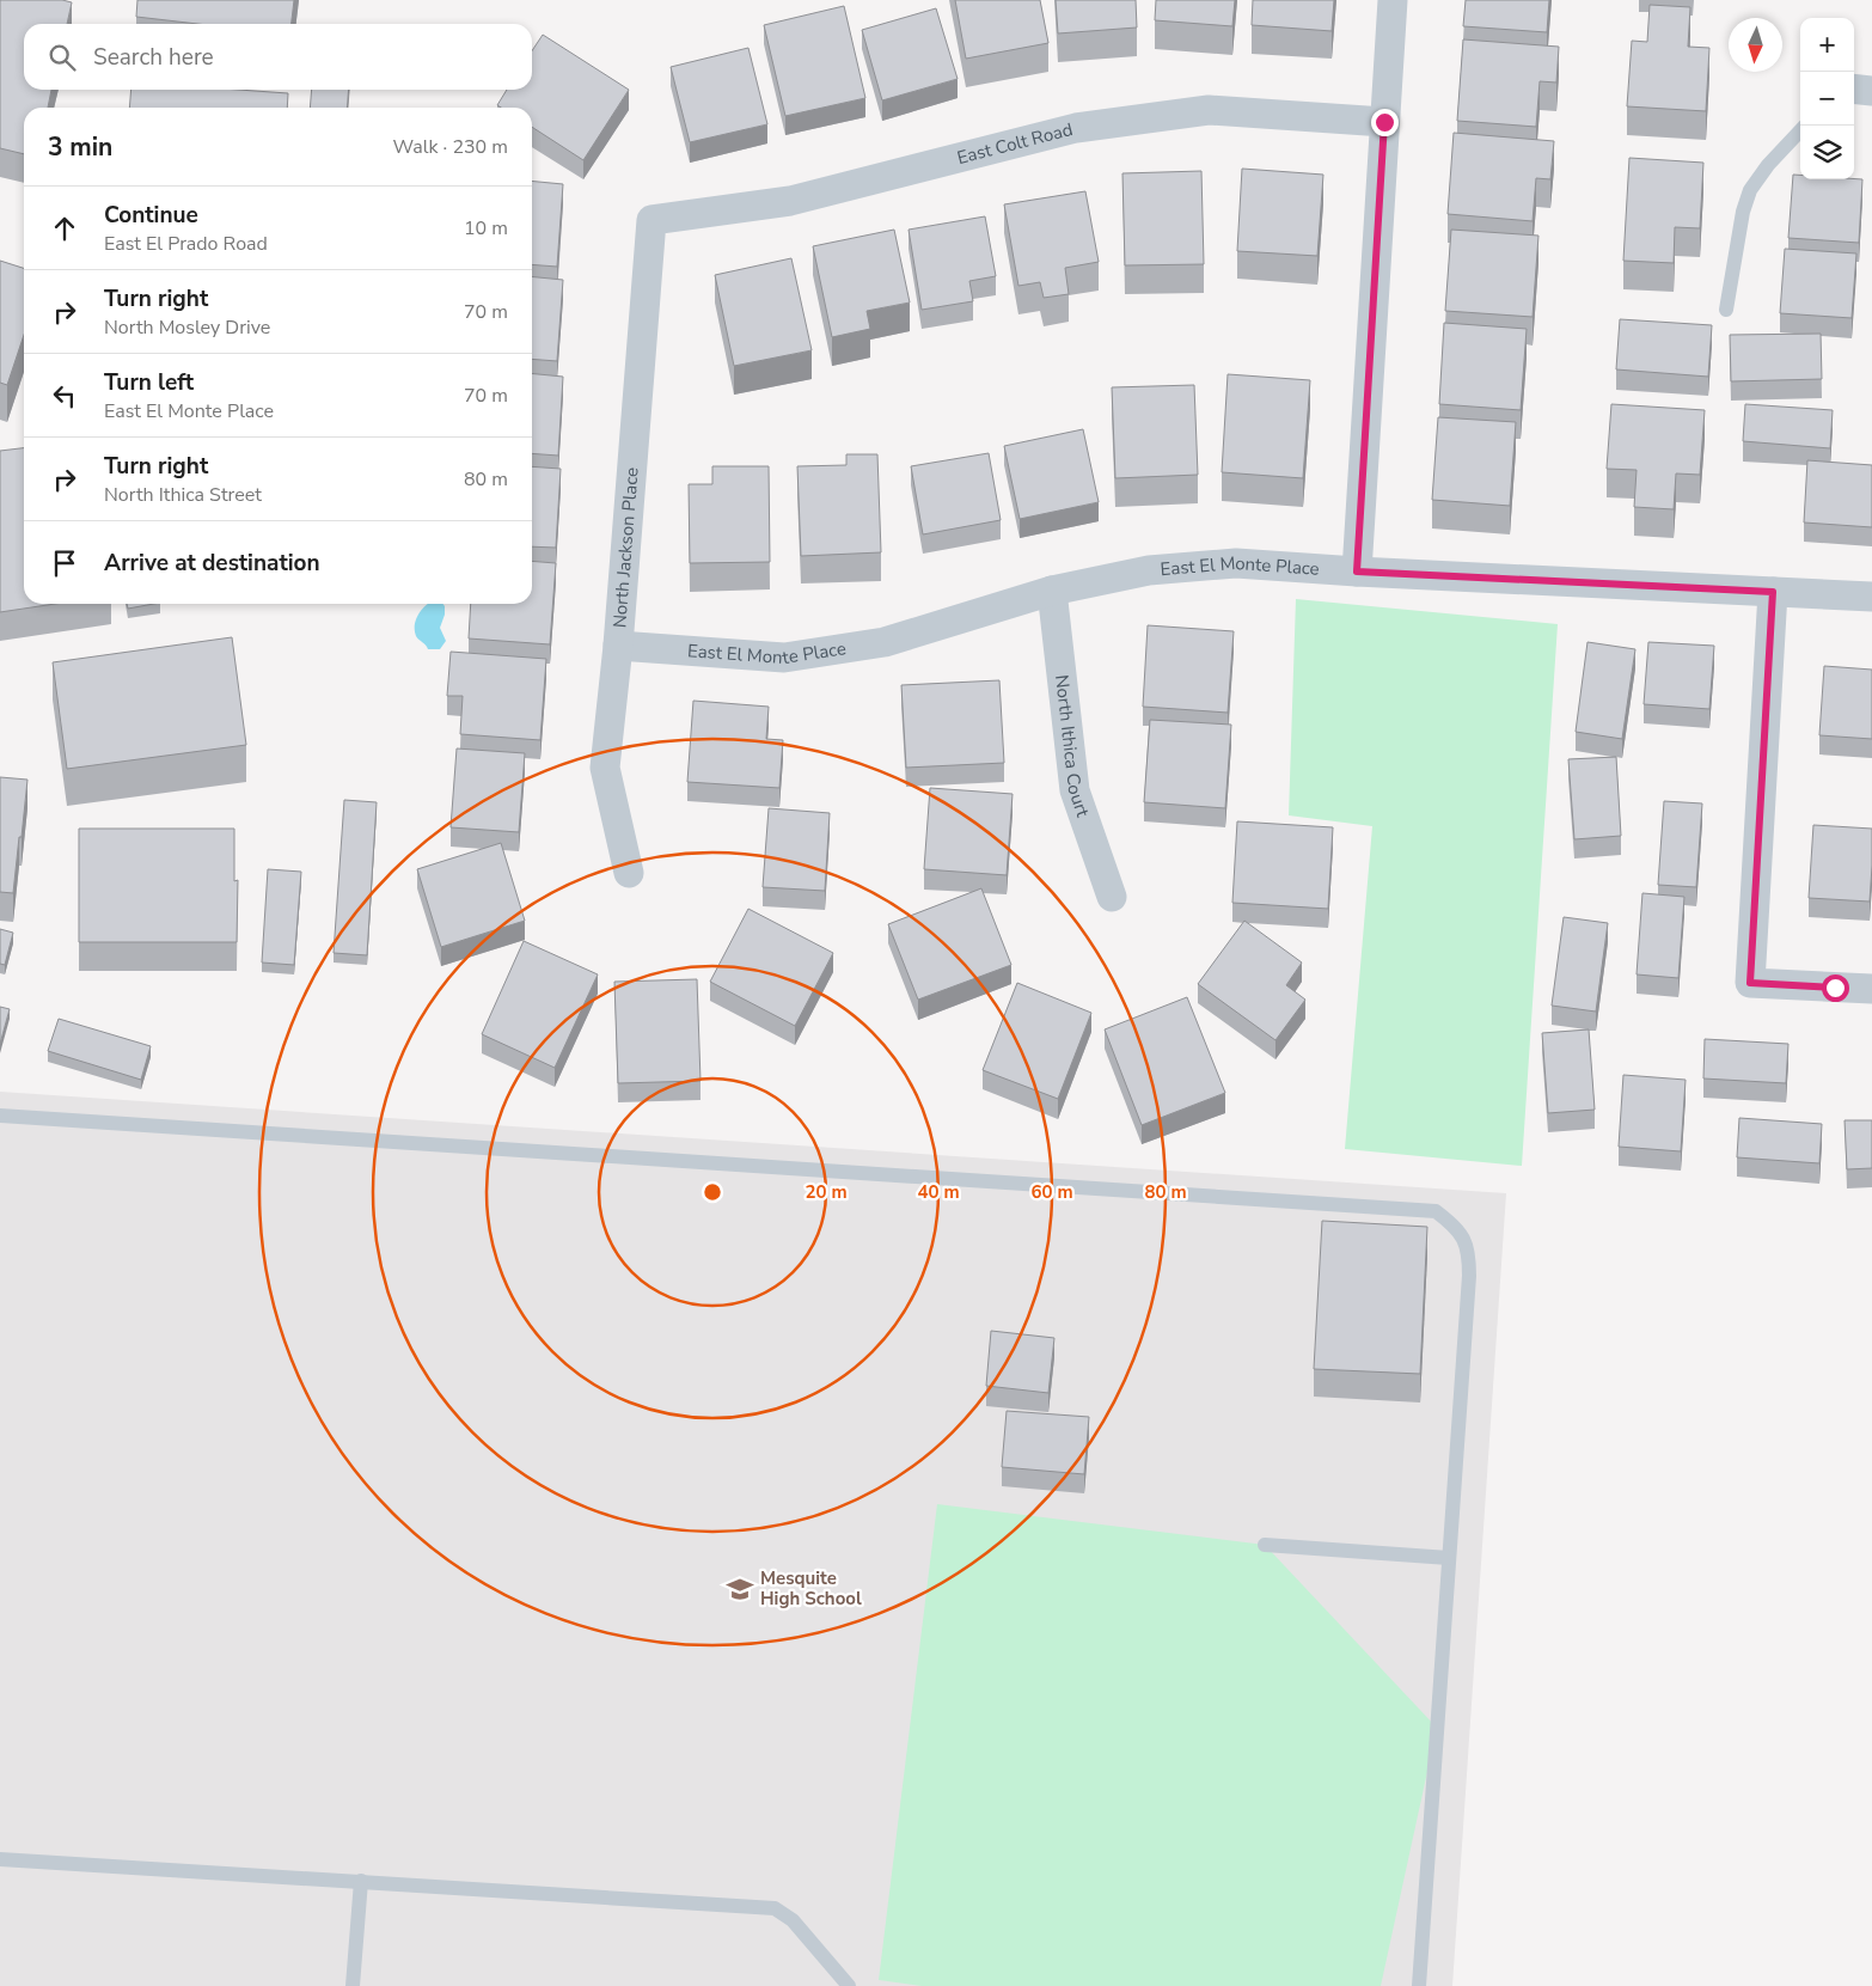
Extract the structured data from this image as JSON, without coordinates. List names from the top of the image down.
{
  "streets": {
    "street": [
      "East Colt Road",
      "North Jackson Place",
      "East El Monte Place",
      "North Ithica Court"
    ]
  },
  "crossings": [
    ["East Colt Road", "North Jackson Place"],
    ["North Jackson Place", "East El Monte Place"],
    ["East El Monte Place", "North Ithica Court"]
  ],
  "places": {
    "school or university": ["Mesquite High School"]
  },
  "north": "bottom",
  "page": {
    "map_buttons": ["+", "−"],
    "search": "Search here",
    "heading": ["3 min", "Walk · 230 m"],
    "list": [
      ["Continue", "East El Prado Road", "10 m"],
      ["Turn right", "North Mosley Drive", "70 m"],
      ["Turn left", "East El Monte Place", "70 m"],
      ["Turn right", "North Ithica Street", "80 m"],
      "Arrive at destination"
    ]
  },
  "rings": [
    "20 m",
    "40 m",
    "60 m",
    "80 m"
  ]
}
